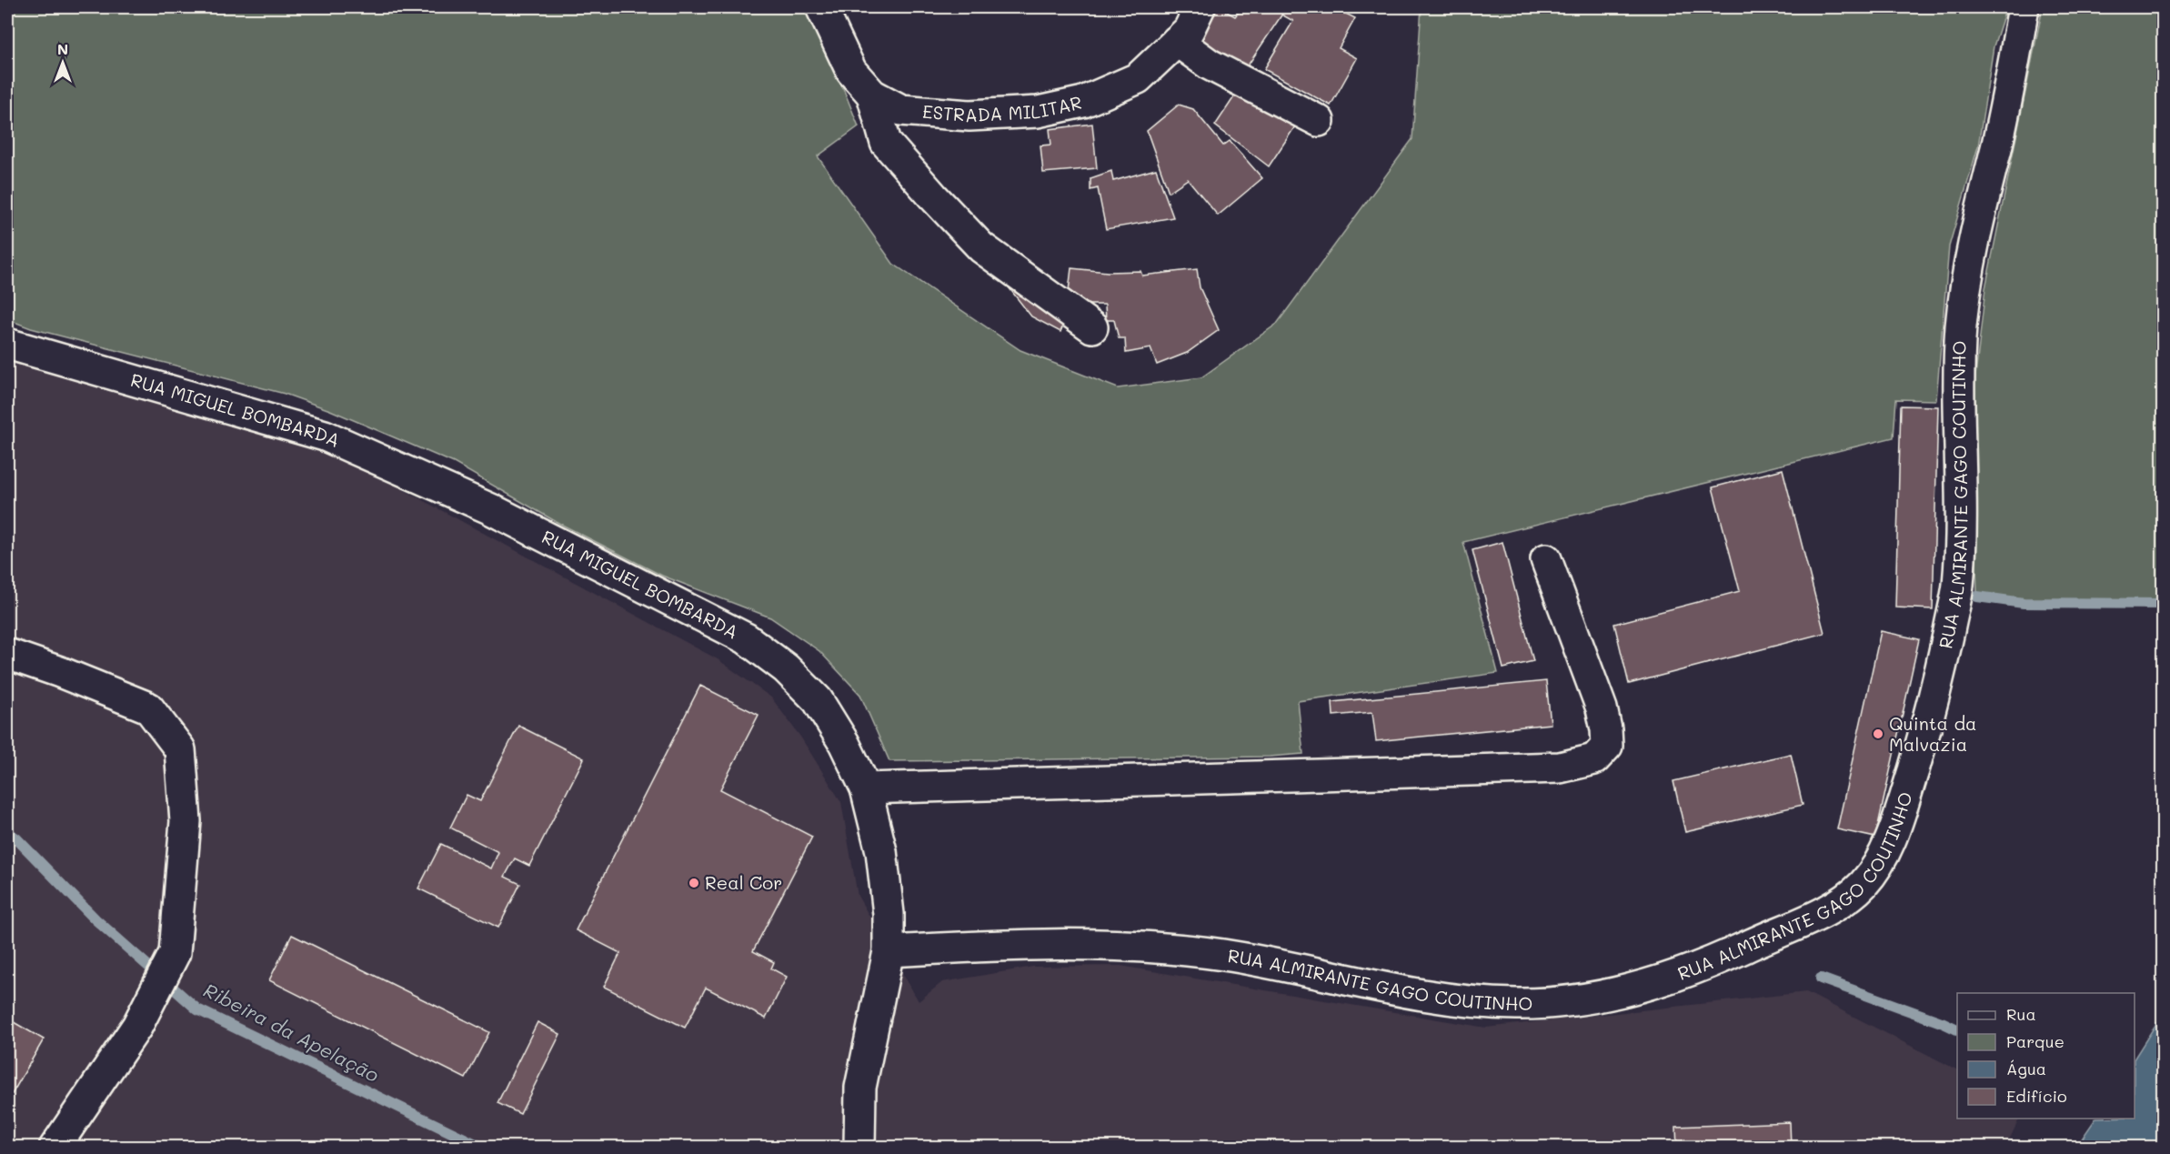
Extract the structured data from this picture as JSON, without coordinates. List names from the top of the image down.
{
  "streets": {
    "street": ["ESTRADA MILITAR", "RUA MIGUEL BOMBARDA", "RUA ALMIRANTE GAGO COUTINHO"]
  },
  "crossings": [
    ["RUA MIGUEL BOMBARDA", "RUA ALMIRANTE GAGO COUTINHO"]
  ],
  "water": ["Ribeira da Apelação"],
  "places": ["Quinta da Malvazia", "Real Cor"],
  "legend": [
    "Rua",
    "Parque",
    "Água",
    "Edifício"
  ],
  "north": "top"
}
